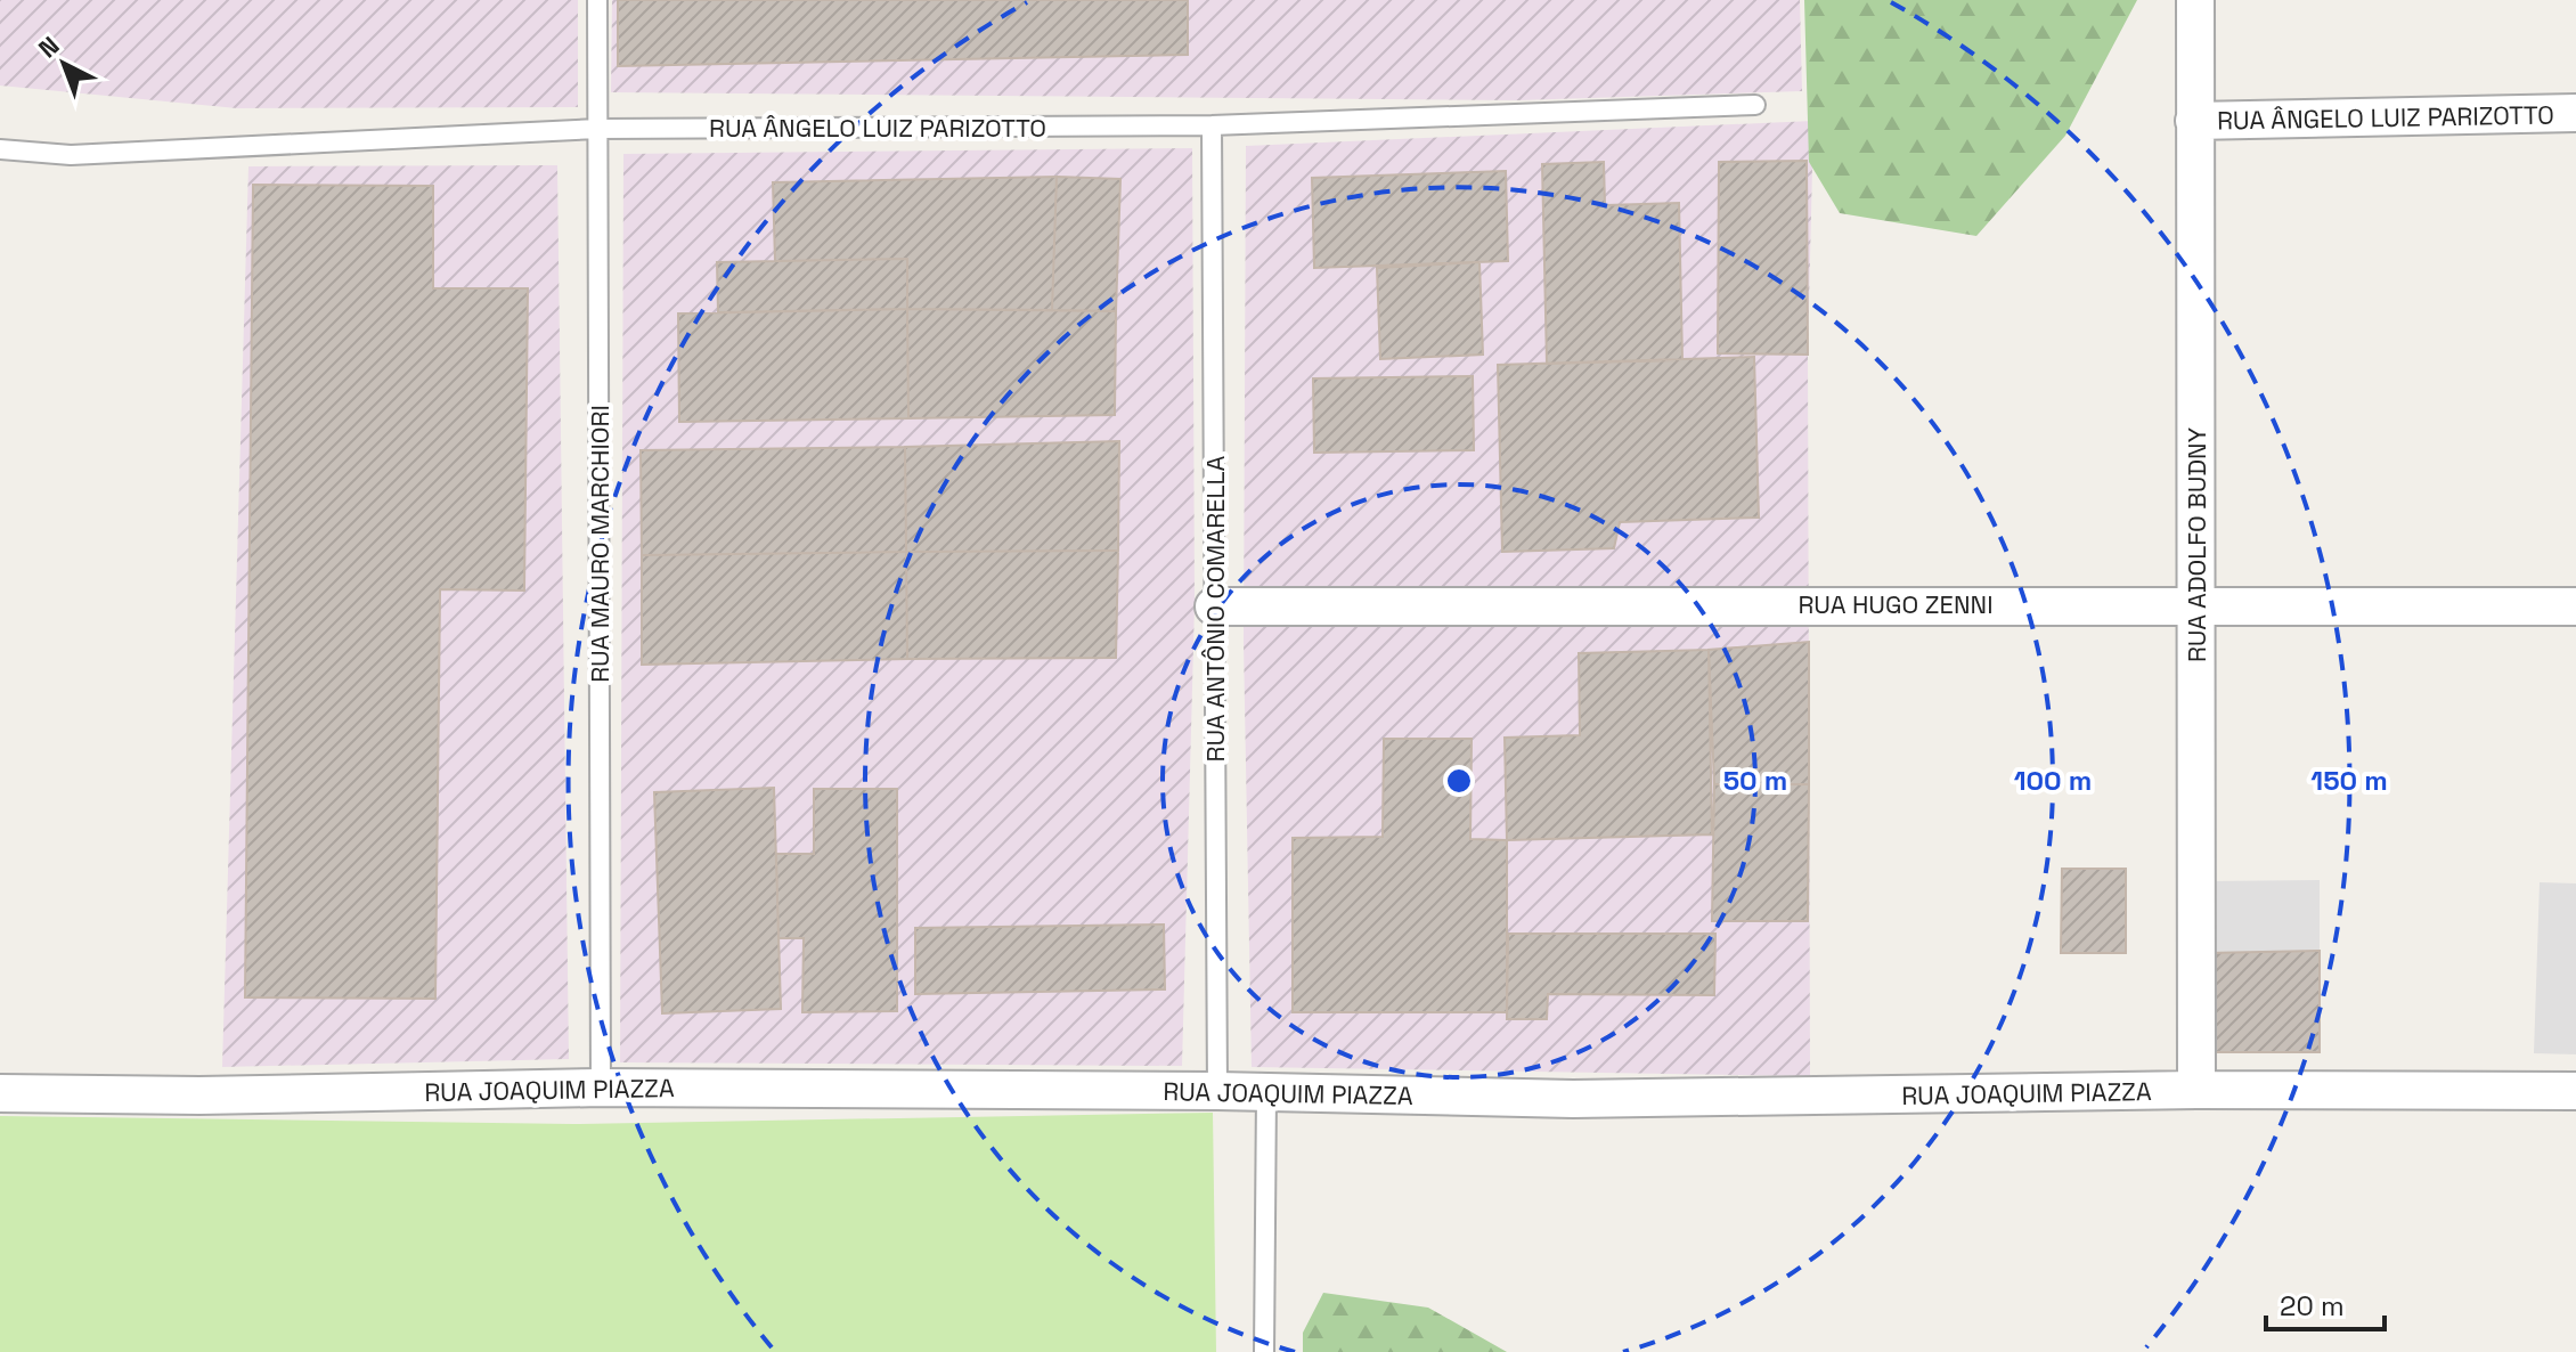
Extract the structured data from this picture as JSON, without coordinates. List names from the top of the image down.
{
  "streets": {
    "street": [
      "RUA ÂNGELO LUIZ PARIZOTTO",
      "RUA ADOLFO BUDNY",
      "RUA HUGO ZENNI",
      "RUA JOAQUIM PIAZZA"
    ],
    "lane": ["RUA MAURO MARCHIORI", "RUA ANTÔNIO COMARELLA"]
  },
  "crossings": [
    ["RUA ÂNGELO LUIZ PARIZOTTO", "RUA MAURO MARCHIORI"],
    ["RUA ÂNGELO LUIZ PARIZOTTO", "RUA ADOLFO BUDNY"],
    ["RUA ÂNGELO LUIZ PARIZOTTO", "RUA ANTÔNIO COMARELLA"],
    ["RUA MAURO MARCHIORI", "RUA JOAQUIM PIAZZA"],
    ["RUA ADOLFO BUDNY", "RUA HUGO ZENNI"],
    ["RUA ADOLFO BUDNY", "RUA JOAQUIM PIAZZA"],
    ["RUA HUGO ZENNI", "RUA ANTÔNIO COMARELLA"],
    ["RUA ANTÔNIO COMARELLA", "RUA JOAQUIM PIAZZA"]
  ],
  "scale_bar": "20 m",
  "north": "top left",
  "rings": ["50 m", "100 m", "150 m"]
}
